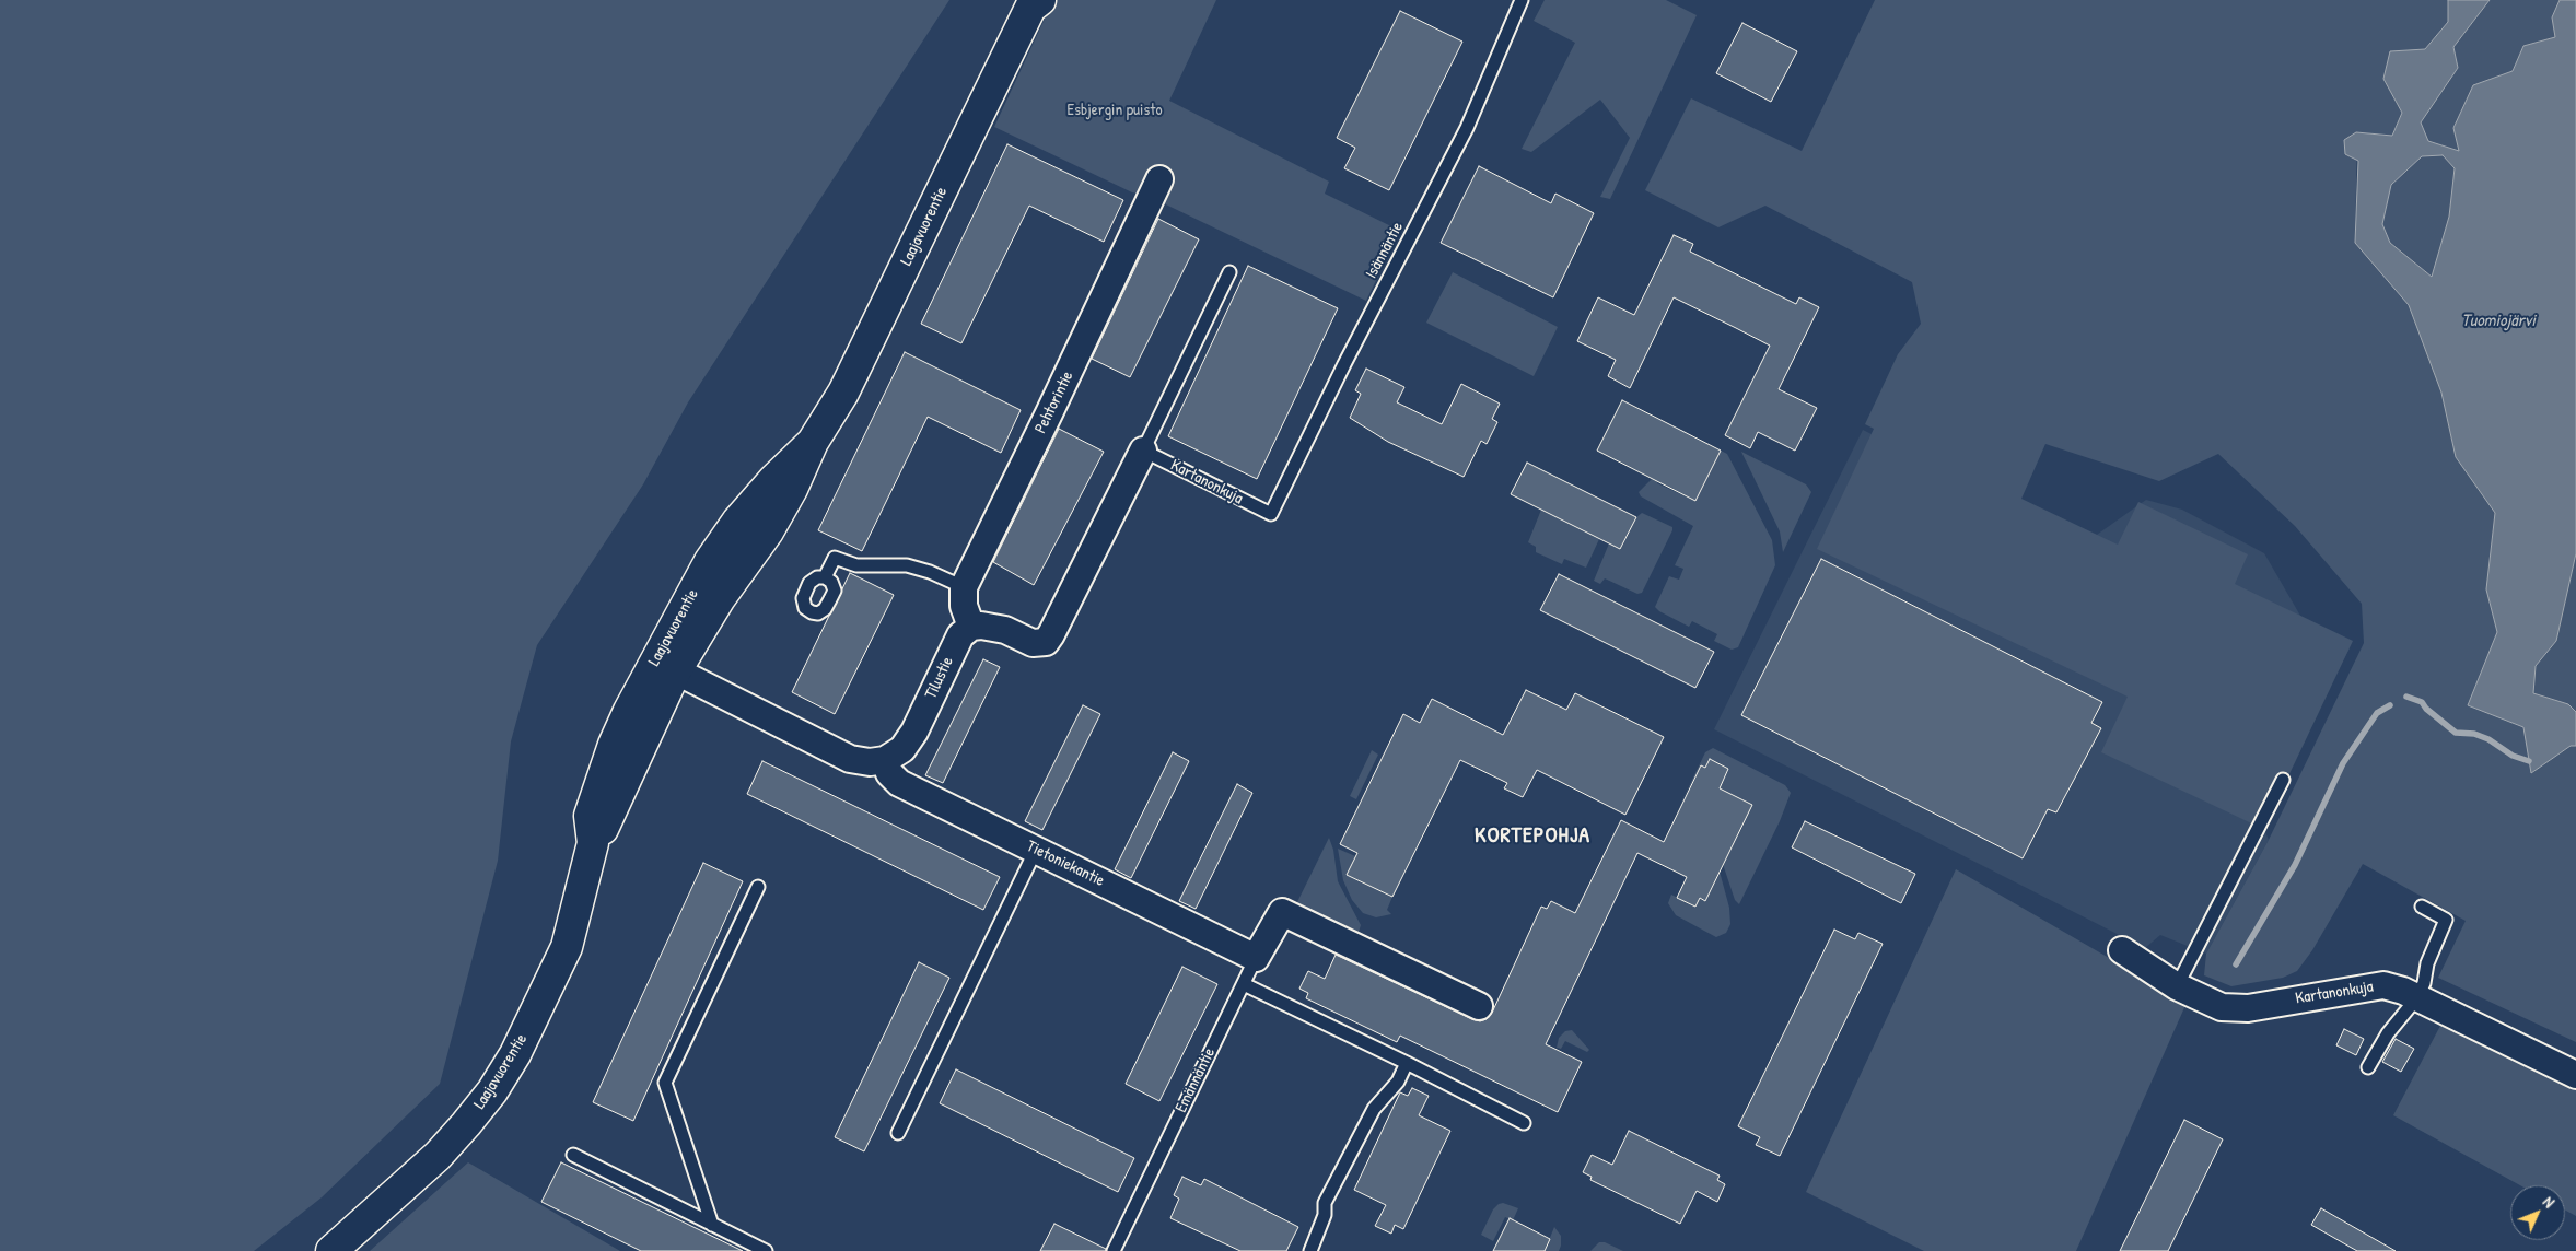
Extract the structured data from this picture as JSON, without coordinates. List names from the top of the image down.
{
  "streets": {
    "main road": ["Laajavuorentie"],
    "street": [
      "Pehtorintie",
      "Kartanonkuja",
      "Tilustie",
      "Tietoniekantie",
      "Emännäntie"
    ],
    "lane": ["Isännäntie"]
  },
  "crossings": [
    ["Isännäntie", "Kartanonkuja"],
    ["Tilustie", "Tietoniekantie"],
    ["Tietoniekantie", "Emännäntie"]
  ],
  "districts": ["KORTEPOHJA"],
  "water": ["Tuomiojärvi"],
  "parks": ["Esbjergin puisto"],
  "north": "top right"
}
